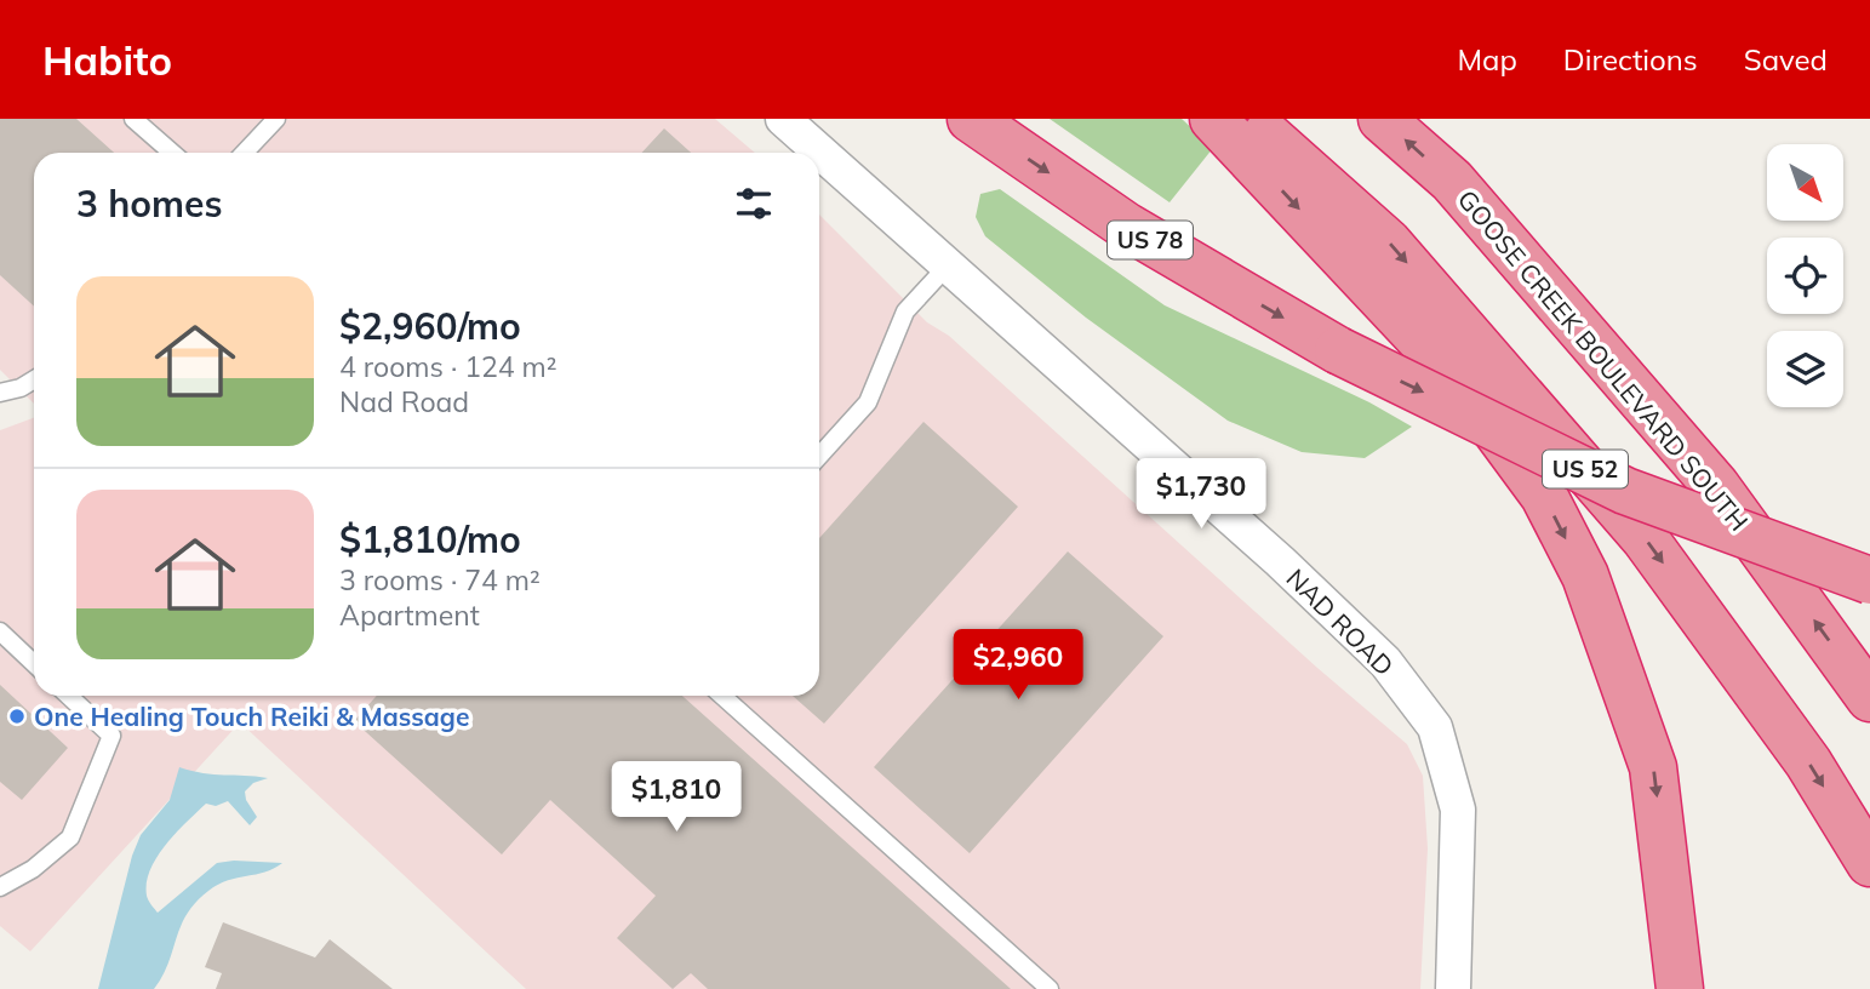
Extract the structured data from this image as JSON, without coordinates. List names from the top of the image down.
{
  "streets": {
    "highway": ["US 78", "GOOSE CREEK BOULEVARD SOUTH", "US 52"],
    "street": ["NAD ROAD"]
  },
  "places": ["One Healing Touch Reiki & Massage"],
  "north": "bottom right",
  "page": {
    "header": "Habito",
    "nav": ["Map", "Directions", "Saved"],
    "heading": "3 homes",
    "list": [
      {
        "name": "$2,960/mo",
        "note": "4 rooms · 124 m² · Nad Road"
      },
      {
        "name": "$1,810/mo",
        "note": "3 rooms · 74 m² · Apartment"
      }
    ],
    "price": ["$1,730", "$2,960", "$1,810"]
  }
}
